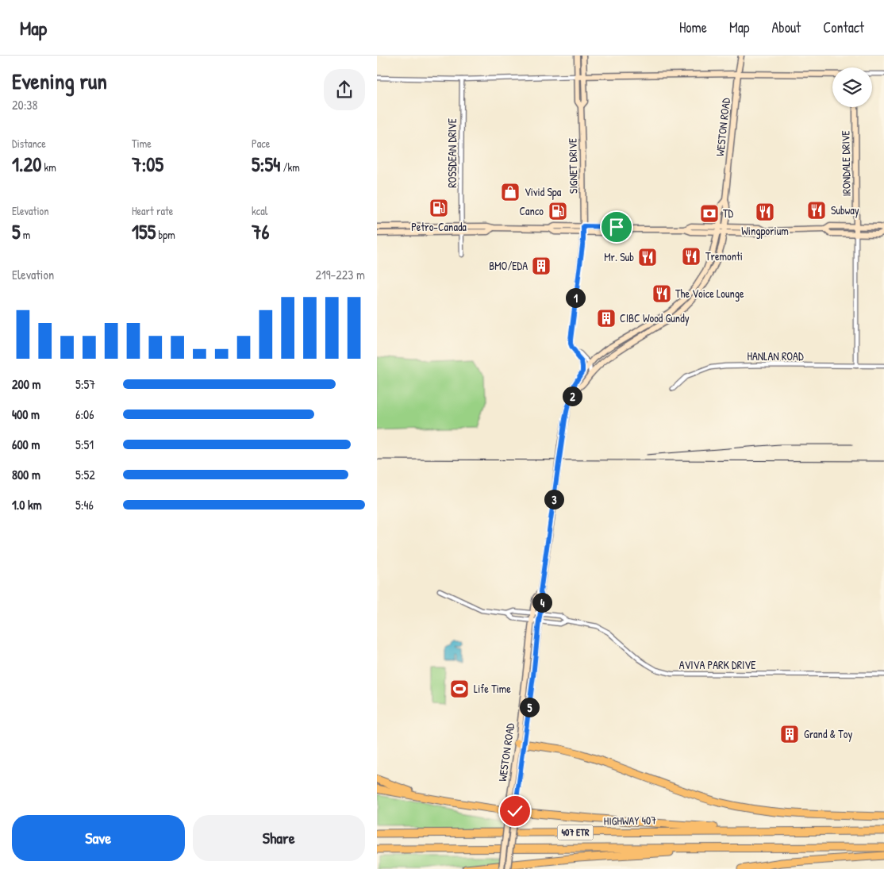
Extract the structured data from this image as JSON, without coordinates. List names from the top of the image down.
{
  "streets": {
    "highway": ["HIGHWAY 407", "407 ETR"],
    "main road": ["WESTON ROAD", "IRONDALE DRIVE", "SIGNET DRIVE"],
    "street": ["ROSSDEAN DRIVE", "HANLAN ROAD", "AVIVA PARK DRIVE"]
  },
  "crossings": [
    ["WESTON ROAD", "AVIVA PARK DRIVE"]
  ],
  "places": {
    "shop": ["Vivid Spa"],
    "fuel station": ["Petro-Canada", "Canco"],
    "restaurant": [
      "Subway",
      "Wingporium",
      "Tremonti",
      "Mr. Sub",
      "The Voice Lounge"
    ],
    "bank": ["TD"],
    "building": ["BMO/EDA", "CIBC Wood Gundy", "Grand & Toy"],
    "sports": ["Life Time"]
  },
  "page": {
    "header": "Map",
    "nav": [
      "Home",
      "Map",
      "About",
      "Contact"
    ],
    "heading": ["Evening run", "20:38"],
    "stats": [
      ["Distance", "1.20 km"],
      ["Time", "7:05"],
      ["Pace", "5:54 /km"],
      ["Elevation", "5 m"],
      ["Heart rate", "155 bpm"],
      ["kcal", "76"]
    ],
    "chart": ["Elevation", "219–223 m"],
    "pins": [
      "1",
      "2",
      "3",
      "4",
      "5"
    ],
    "list": [
      {
        "name": "200 m",
        "note": "5:57"
      },
      {
        "name": "400 m",
        "note": "6:06"
      },
      {
        "name": "600 m",
        "note": "5:51"
      },
      {
        "name": "800 m",
        "note": "5:52"
      },
      {
        "name": "1.0 km",
        "note": "5:46"
      }
    ],
    "buttons": ["Save", "Share"]
  }
}
